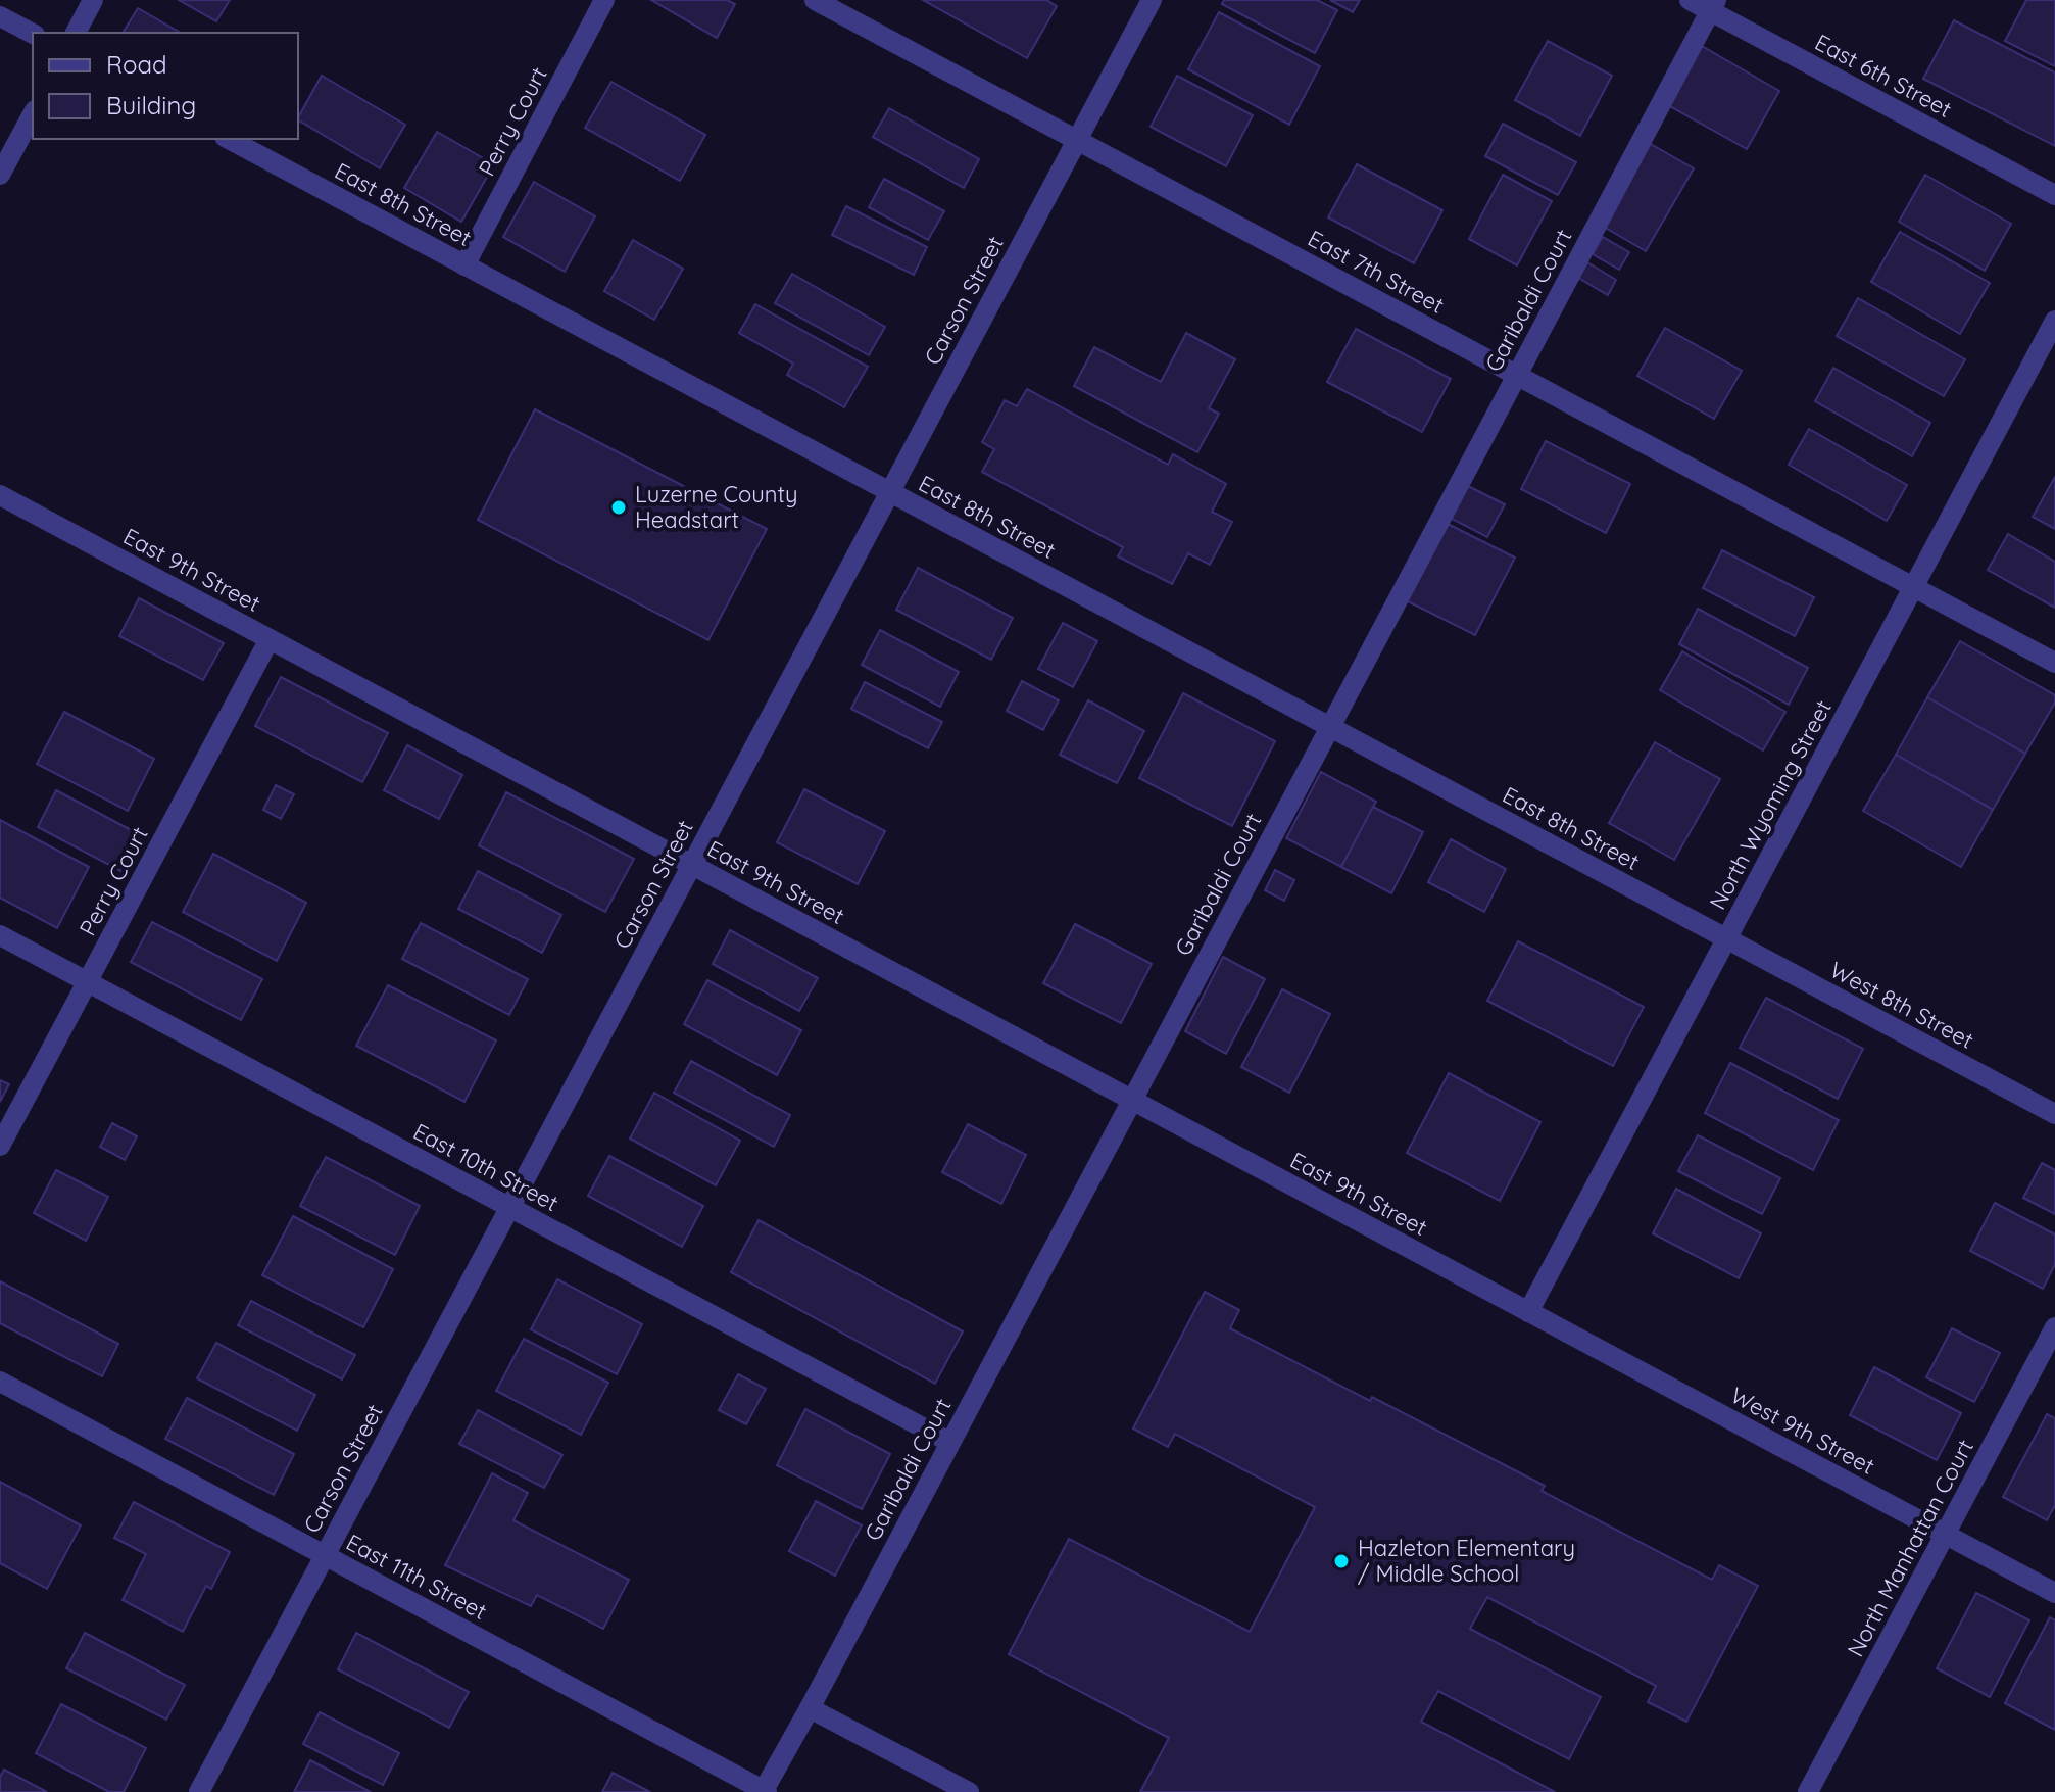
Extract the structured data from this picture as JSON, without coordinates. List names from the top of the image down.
{
  "streets": {
    "street": [
      "East 6th Street",
      "Perry Court",
      "East 8th Street",
      "East 7th Street",
      "Carson Street",
      "Garibaldi Court",
      "East 9th Street",
      "North Wyoming Street",
      "West 8th Street",
      "East 10th Street",
      "West 9th Street",
      "North Manhattan Court",
      "East 11th Street"
    ]
  },
  "crossings": [
    ["East 6th Street", "Garibaldi Court"],
    ["Perry Court", "East 8th Street"],
    ["Perry Court", "East 9th Street"],
    ["Perry Court", "East 10th Street"],
    ["East 8th Street", "Carson Street"],
    ["East 8th Street", "Garibaldi Court"],
    ["East 8th Street", "North Wyoming Street"],
    ["East 8th Street", "West 8th Street"],
    ["East 7th Street", "Carson Street"],
    ["East 7th Street", "Garibaldi Court"],
    ["East 7th Street", "North Wyoming Street"],
    ["Carson Street", "East 9th Street"],
    ["Carson Street", "East 10th Street"],
    ["Carson Street", "East 11th Street"],
    ["Garibaldi Court", "East 9th Street"],
    ["Garibaldi Court", "East 10th Street"],
    ["Garibaldi Court", "East 11th Street"],
    ["East 9th Street", "North Wyoming Street"],
    ["East 9th Street", "West 9th Street"],
    ["North Wyoming Street", "West 8th Street"],
    ["North Wyoming Street", "West 9th Street"],
    ["West 9th Street", "North Manhattan Court"]
  ],
  "places": ["Luzerne County Headstart", "Hazleton Elementary / Middle School"],
  "legend": ["Road", "Building"]
}
